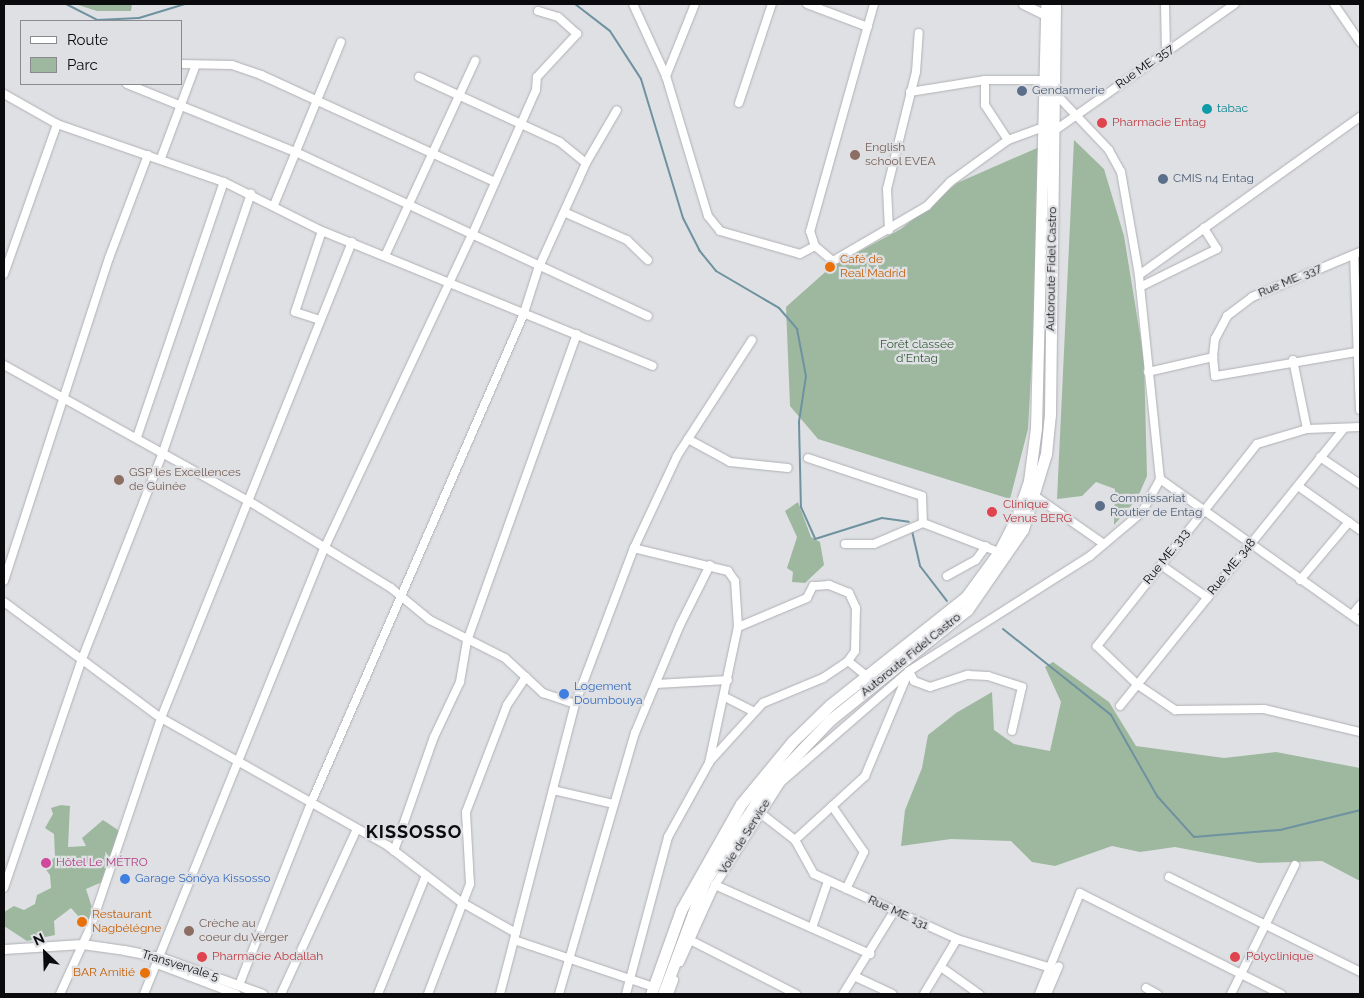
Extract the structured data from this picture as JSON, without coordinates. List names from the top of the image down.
{
  "streets": {
    "highway": ["Autoroute Fidel Castro"],
    "main road": ["Transvervale 5"],
    "street": [
      "Rue ME. 357",
      "Rue ME. 337",
      "Rue ME. 313",
      "Rue ME. 348",
      "Voie de Service",
      "Rue ME. 131"
    ]
  },
  "crossings": [
    ["Rue ME. 357", "Autoroute Fidel Castro"],
    ["Autoroute Fidel Castro", "Voie de Service"],
    ["Rue ME. 313", "Rue ME. 348"]
  ],
  "districts": ["KISSOSSO"],
  "parks": ["Forêt classée d'Entag"],
  "places": [
    "Gendarmerie",
    "tabac",
    "Pharmacie Entag",
    "English school EVEA",
    "CMIS n4 Entag",
    "Café de Real Madrid",
    "GSP les Excellences de Guinée",
    "Commissariat Routier de Entag",
    "Clinique Venus BERG",
    "Logement Doumbouya",
    "Hôtel Le MÉTRO",
    "Garage Sönöya Kissosso",
    "Restaurant Nagbélégne",
    "Crèche au coeur du Verger",
    "Pharmacie Abdallah",
    "Polyclinique",
    "BAR Amitié"
  ],
  "legend": ["Route", "Parc"],
  "north": "top left"
}
